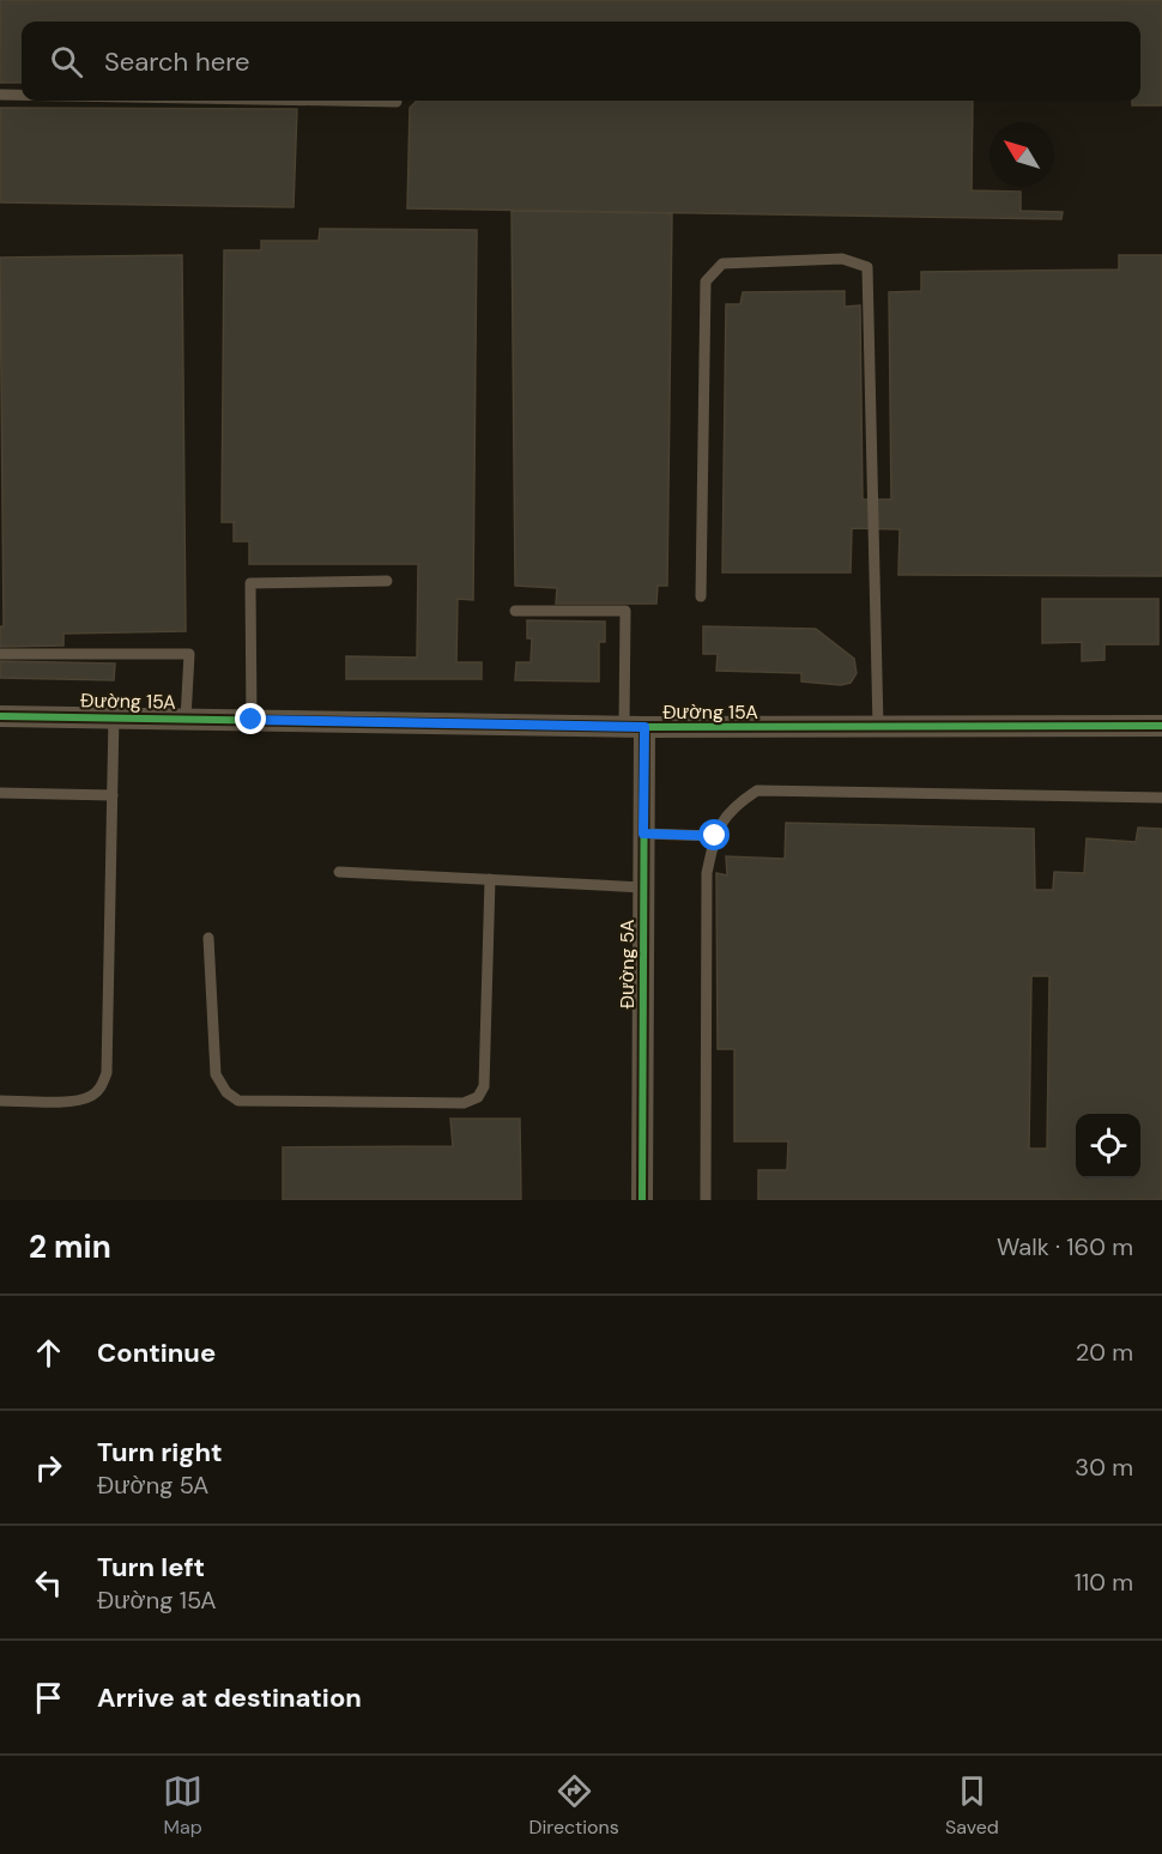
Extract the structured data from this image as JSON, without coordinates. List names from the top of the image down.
{
  "streets": {
    "street": ["Đường 15A", "Đường 5A"]
  },
  "crossings": [
    ["Đường 15A", "Đường 5A"]
  ],
  "north": "top left",
  "page": {
    "search": "Search here",
    "heading": ["2 min", "Walk · 160 m"],
    "list": [
      ["Continue", "20 m"],
      ["Turn right", "Đường 5A", "30 m"],
      ["Turn left", "Đường 15A", "110 m"],
      "Arrive at destination"
    ],
    "nav": ["Map", "Directions", "Saved"]
  }
}
